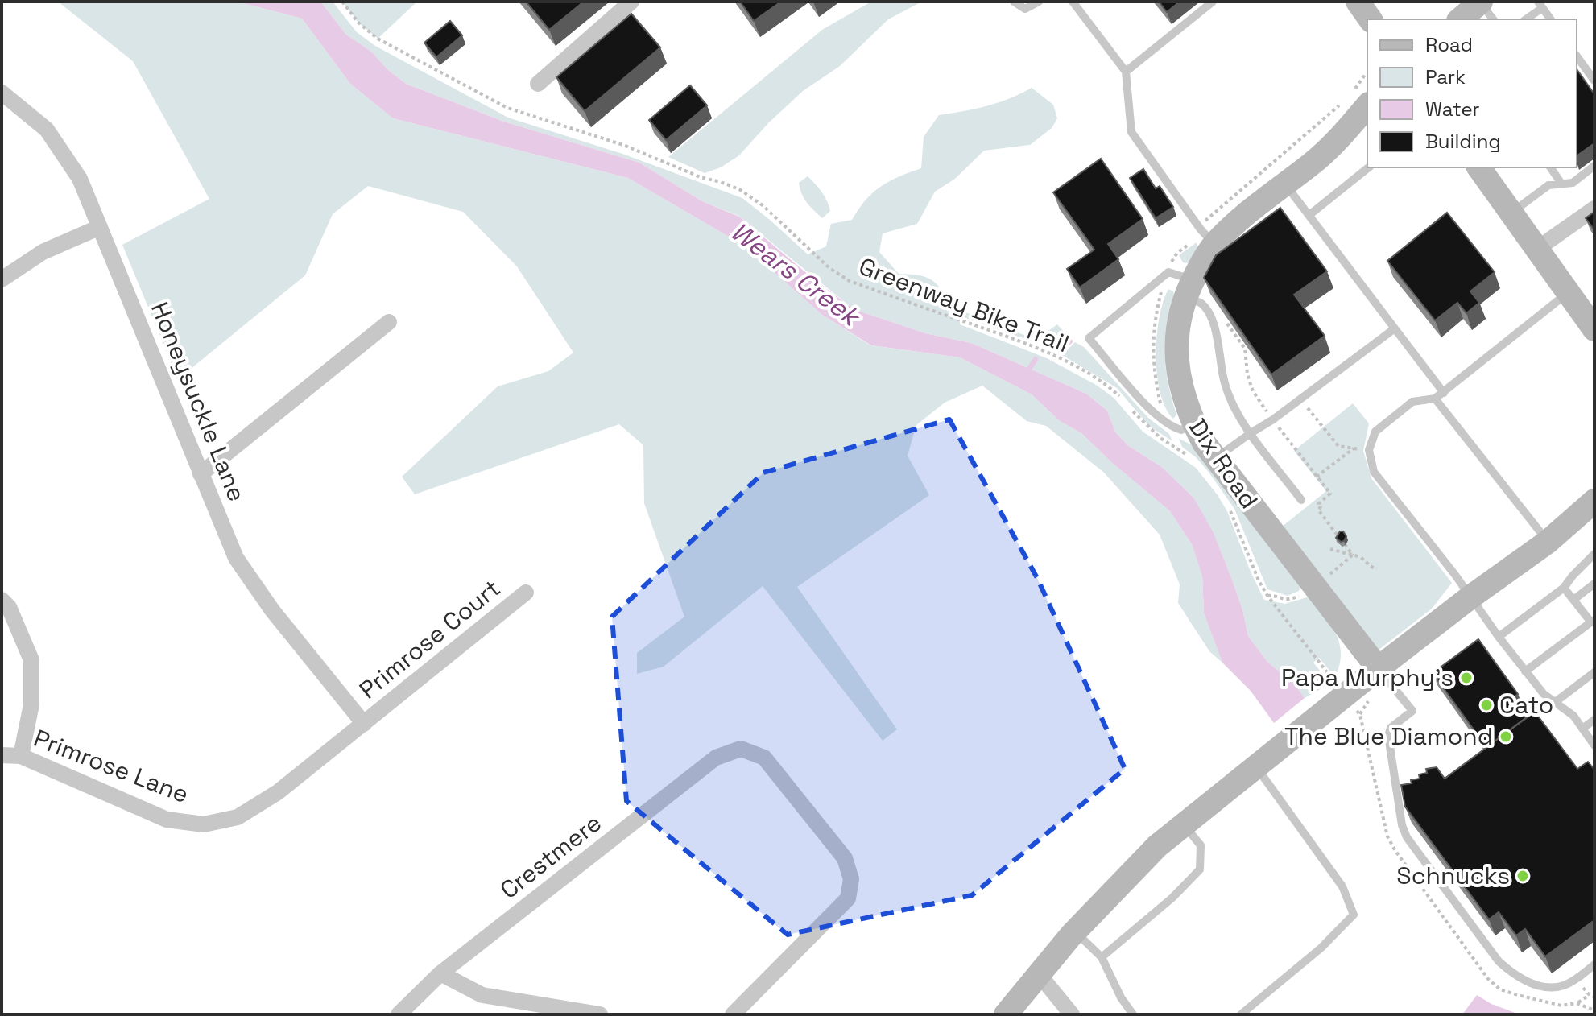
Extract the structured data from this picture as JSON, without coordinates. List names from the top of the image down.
{
  "streets": {
    "main road": ["Dix Road"],
    "street": [
      "Honeysuckle Lane",
      "Primrose Court",
      "Primrose Lane",
      "Crestmere"
    ],
    "path": ["Greenway Bike Trail"]
  },
  "crossings": [
    ["Honeysuckle Lane", "Primrose Court"],
    ["Honeysuckle Lane", "Primrose Lane"],
    ["Primrose Court", "Primrose Lane"]
  ],
  "water": ["Wears Creek"],
  "places": [
    "Papa Murphy's",
    "Cato",
    "The Blue Diamond",
    "Schnucks"
  ],
  "legend": [
    "Road",
    "Park",
    "Water",
    "Building"
  ]
}
